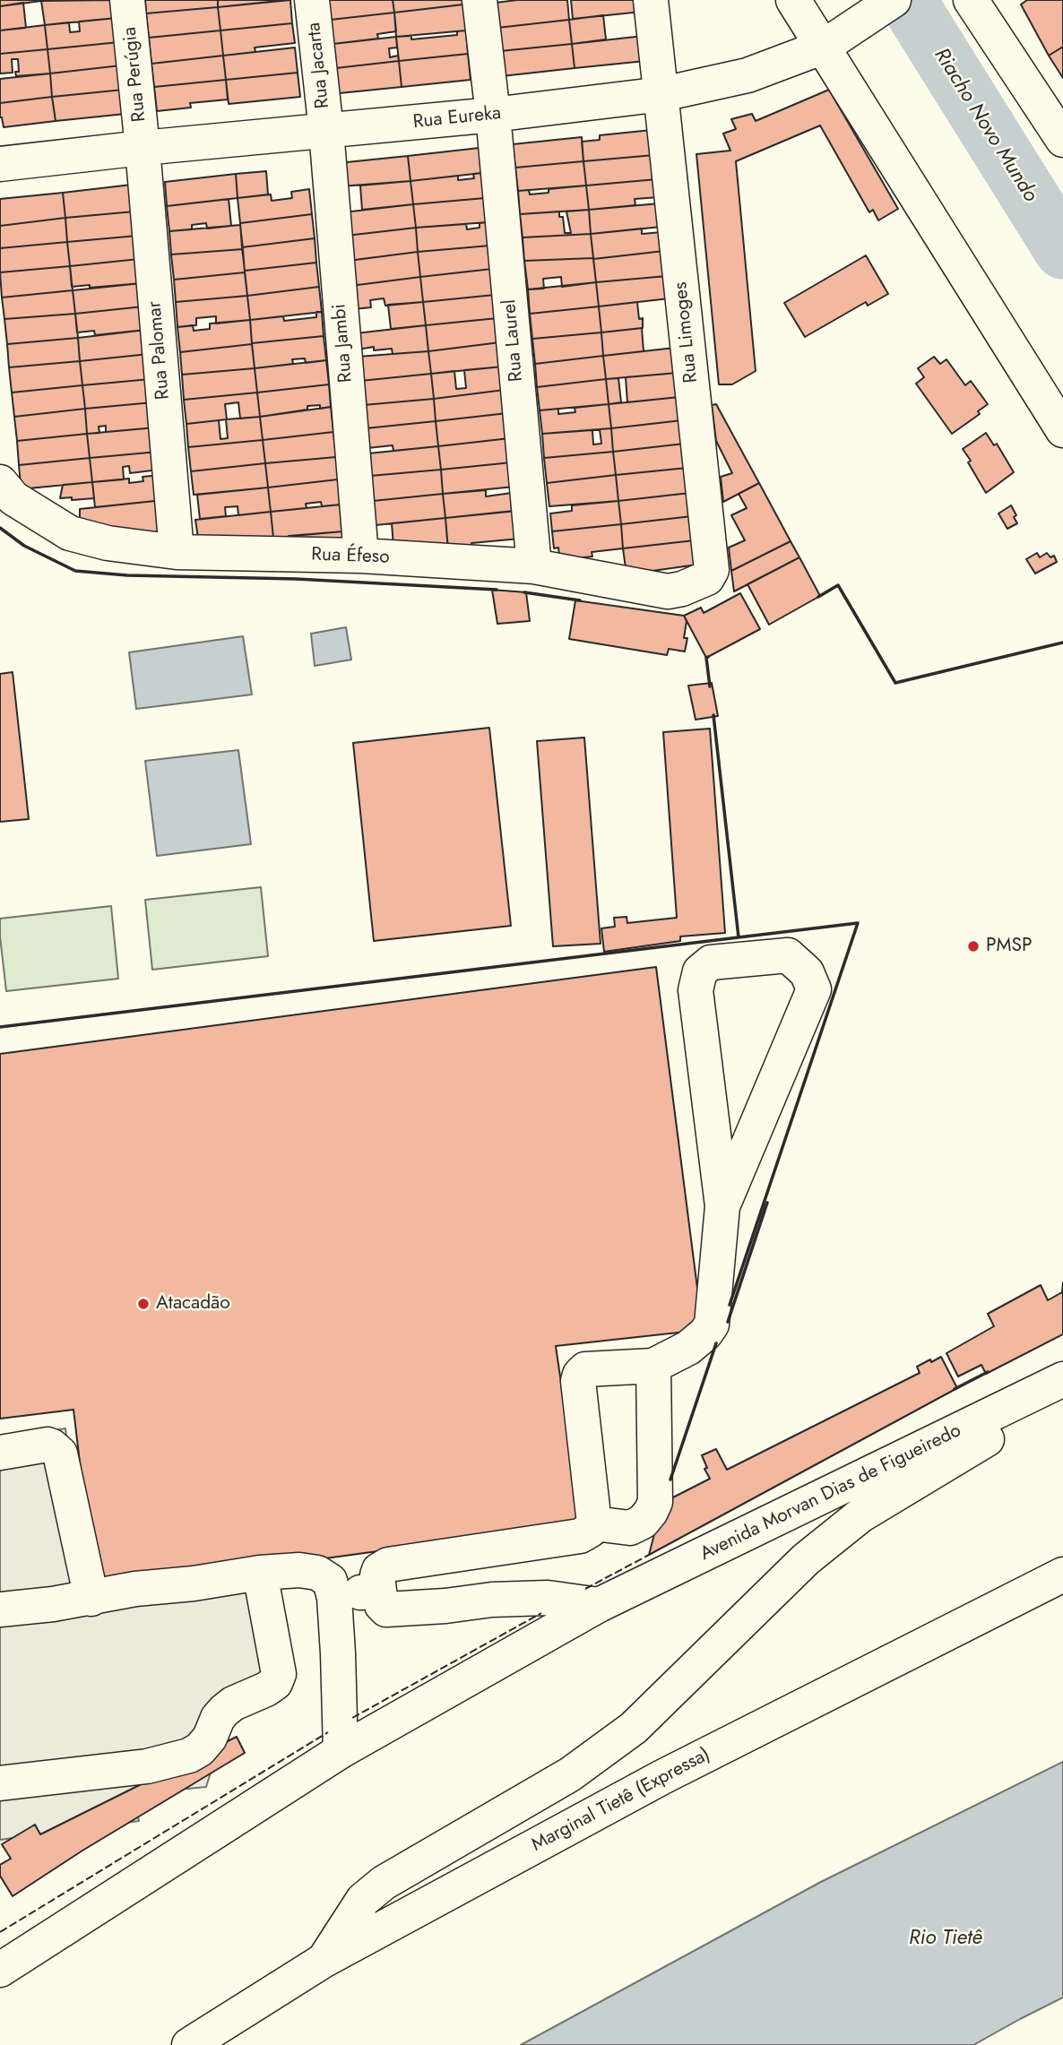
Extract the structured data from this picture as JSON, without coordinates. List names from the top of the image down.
{
  "streets": {
    "main road": [
      "Rua Jacarta",
      "Rua Perúgia",
      "Rua Eureka",
      "Rua Limoges",
      "Rua Laurel",
      "Rua Jambi",
      "Rua Palomar",
      "Rua Éfeso",
      "Avenida Morvan Dias de Figueiredo",
      "Marginal Tietê (Expressa)"
    ]
  },
  "crossings": [
    ["Rua Jacarta", "Rua Eureka"],
    ["Rua Jacarta", "Rua Jambi"],
    ["Rua Perúgia", "Rua Eureka"],
    ["Rua Perúgia", "Rua Palomar"],
    ["Rua Eureka", "Rua Limoges"],
    ["Rua Eureka", "Rua Laurel"],
    ["Rua Eureka", "Rua Jambi"],
    ["Rua Eureka", "Rua Palomar"],
    ["Rua Limoges", "Rua Éfeso"],
    ["Rua Laurel", "Rua Éfeso"],
    ["Rua Jambi", "Rua Éfeso"],
    ["Rua Palomar", "Rua Éfeso"]
  ],
  "water": ["Riacho Novo Mundo", "Rio Tietê"],
  "places": ["PMSP", "Atacadão"]
}
